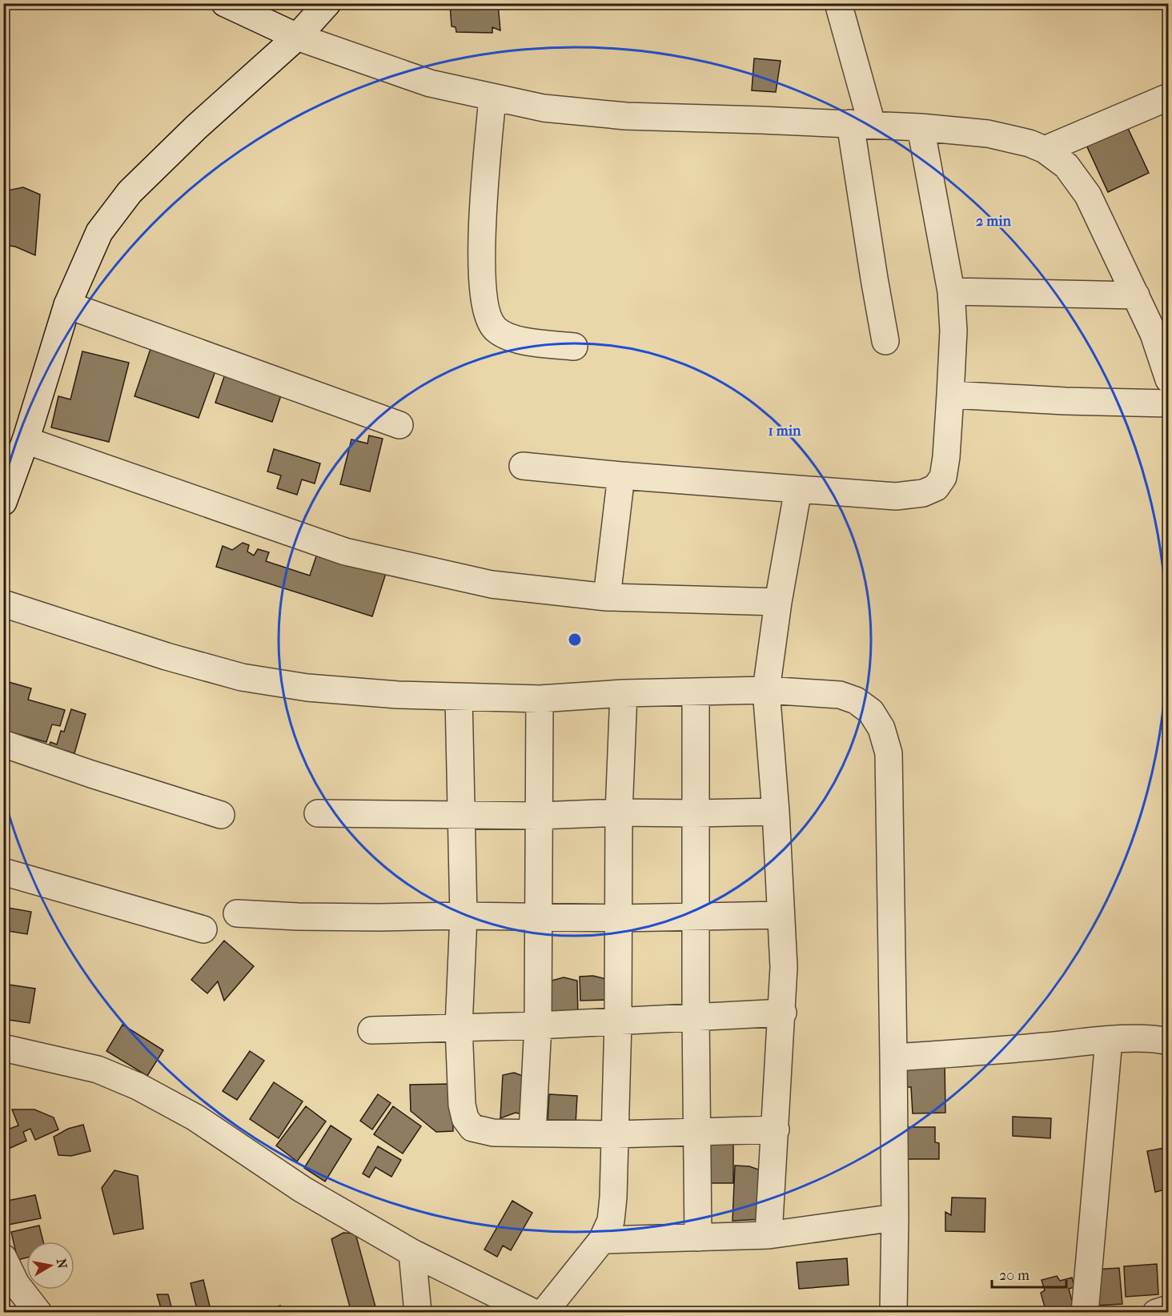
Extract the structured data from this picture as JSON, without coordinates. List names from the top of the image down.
{
  "scale_bar": "20 m",
  "north": "right",
  "rings": ["2 min", "1 min"]
}
